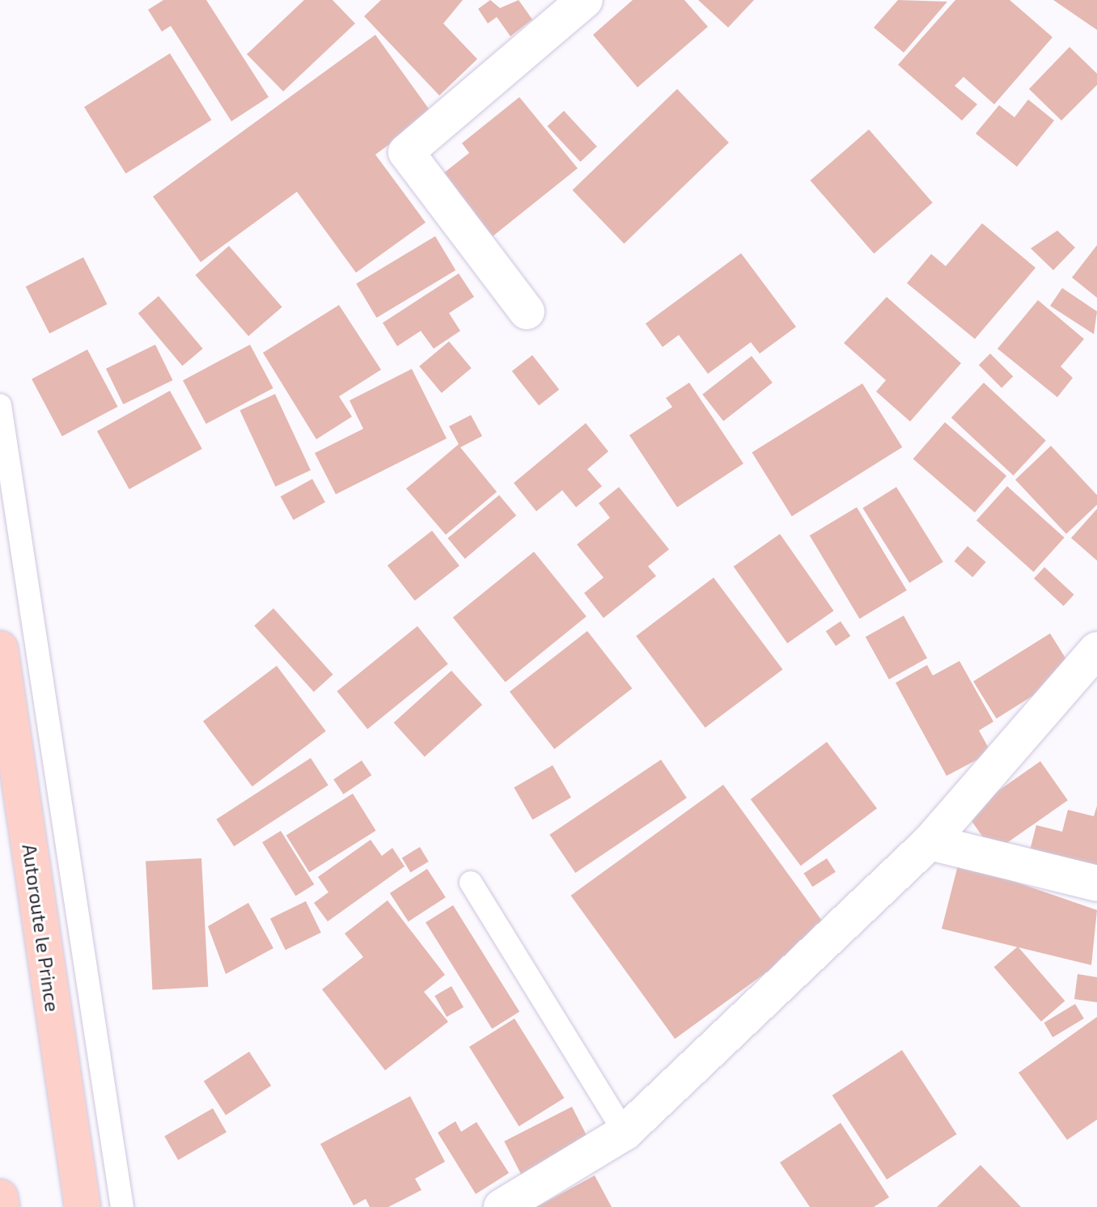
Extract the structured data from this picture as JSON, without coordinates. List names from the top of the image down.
{
  "streets": {
    "main road": ["Autoroute le Prince"]
  }
}
